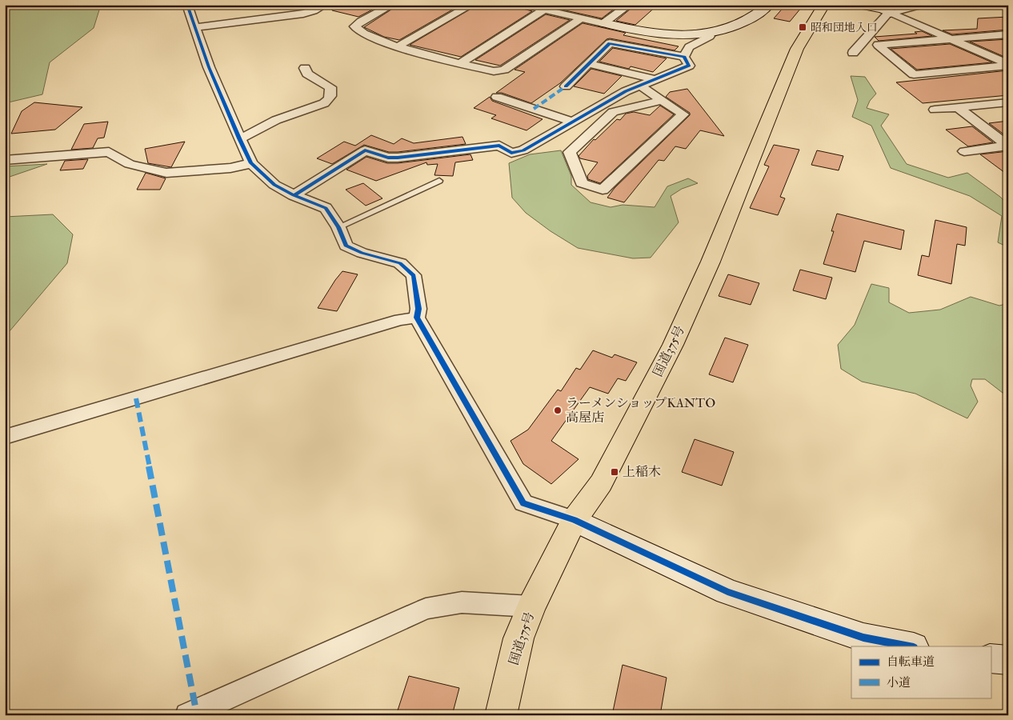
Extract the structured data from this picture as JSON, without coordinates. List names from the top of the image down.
{
  "streets": {
    "highway": ["国道375号"]
  },
  "places": {
    "transit": ["昭和団地入口", "上稲木"],
    "other": ["ラーメンショップKANTO 高屋店"]
  },
  "legend": ["自転車道", "小道"]
}
